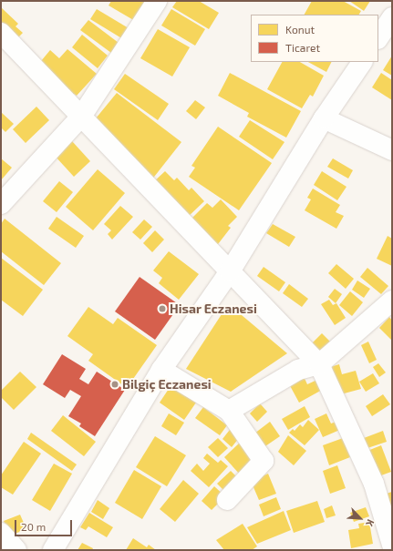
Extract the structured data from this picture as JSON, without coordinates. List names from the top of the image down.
{
  "places": ["Hisar Eczanesi", "Bilgiç Eczanesi"],
  "legend": ["Konut", "Ticaret"],
  "scale_bar": "20 m",
  "north": "bottom right"
}
